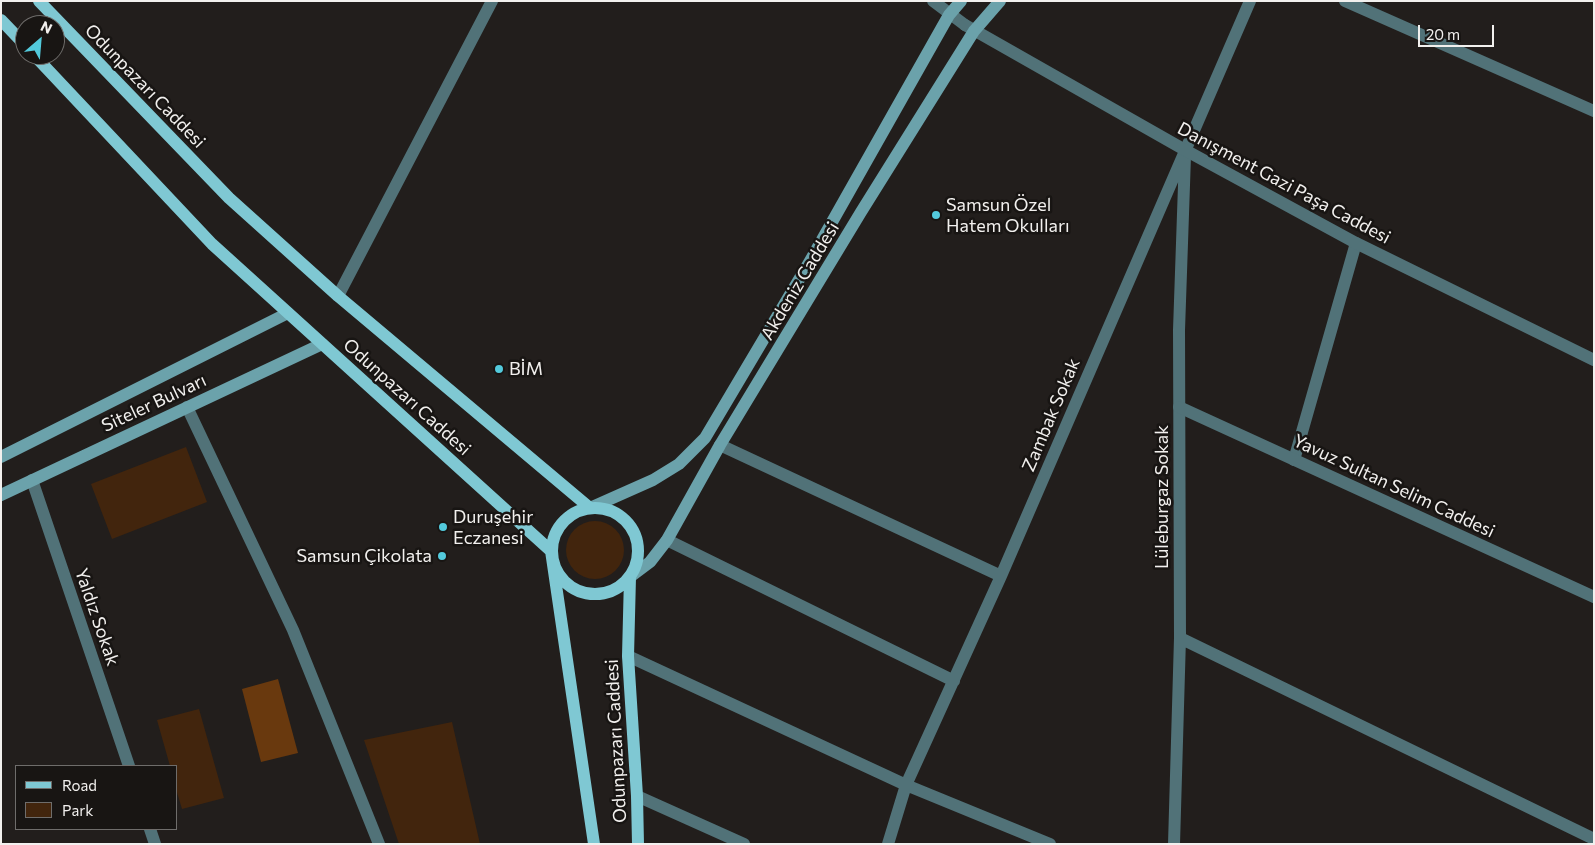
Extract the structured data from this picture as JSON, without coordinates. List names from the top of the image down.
{
  "streets": {
    "main road": ["Odunpazarı Caddesi", "Akdeniz Caddesi", "Siteler Bulvarı"],
    "street": [
      "Danışment Gazi Paşa Caddesi",
      "Zambak Sokak",
      "Yavuz Sultan Selim Caddesi",
      "Lüleburgaz Sokak",
      "Yaldız Sokak"
    ]
  },
  "crossings": [
    ["Odunpazarı Caddesi", "Akdeniz Caddesi"],
    ["Odunpazarı Caddesi", "Siteler Bulvarı"],
    ["Danışment Gazi Paşa Caddesi", "Akdeniz Caddesi"],
    ["Danışment Gazi Paşa Caddesi", "Zambak Sokak"],
    ["Danışment Gazi Paşa Caddesi", "Lüleburgaz Sokak"],
    ["Siteler Bulvarı", "Yaldız Sokak"],
    ["Zambak Sokak", "Lüleburgaz Sokak"],
    ["Yavuz Sultan Selim Caddesi", "Lüleburgaz Sokak"]
  ],
  "places": [
    "Samsun Özel Hatem Okulları",
    "BİM",
    "Duruşehir Eczanesi",
    "Samsun Çikolata"
  ],
  "legend": ["Road", "Park"],
  "scale_bar": "20 m",
  "north": "top right"
}
